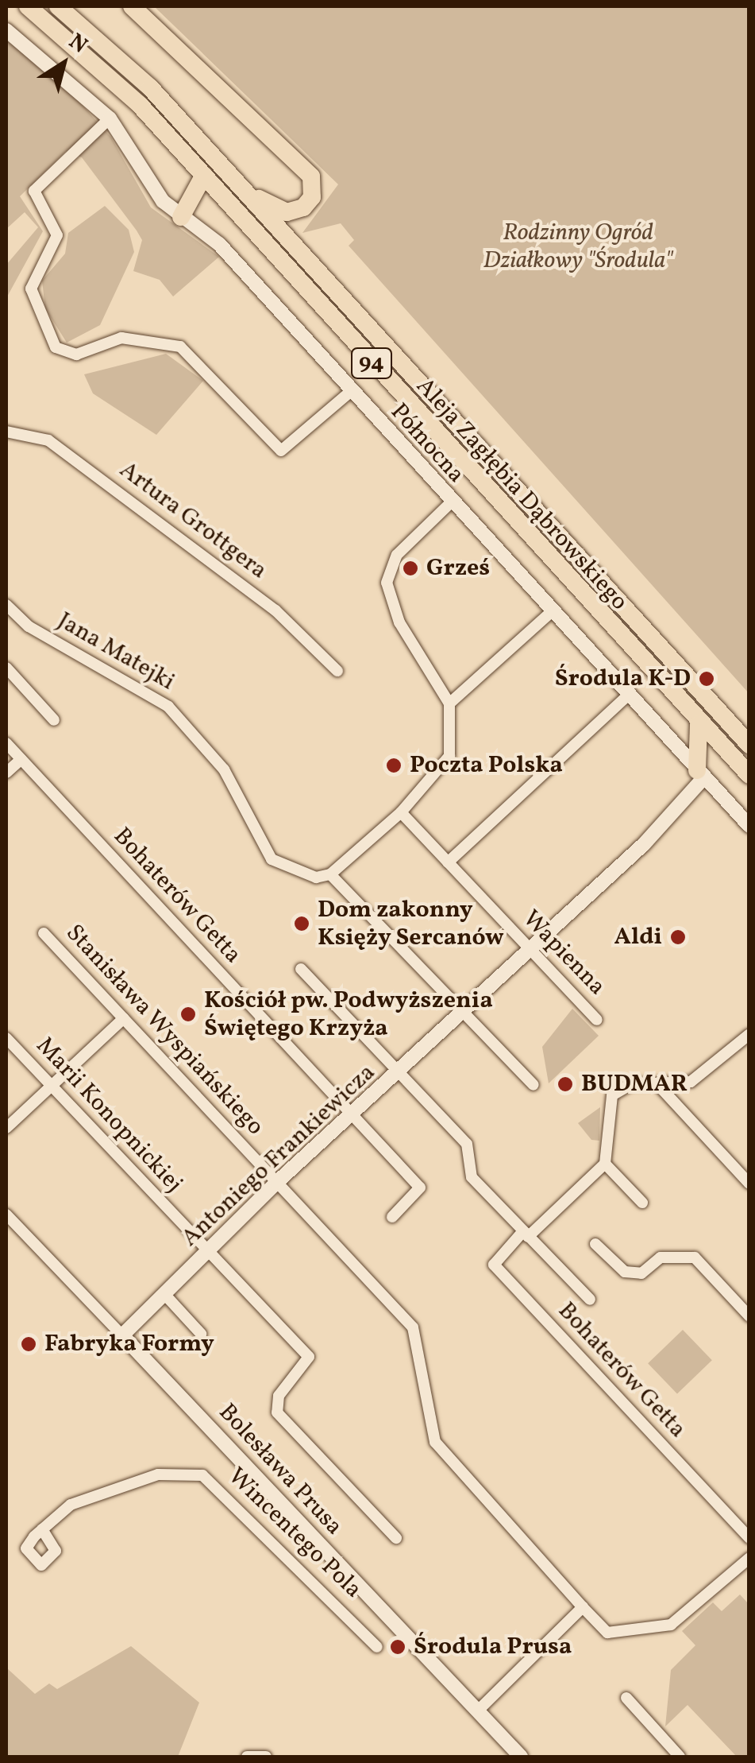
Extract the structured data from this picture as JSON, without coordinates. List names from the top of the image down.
{
  "streets": {
    "main road": ["94", "Aleja Zagłębia Dąbrowskiego"],
    "street": [
      "Północna",
      "Artura Grottgera",
      "Jana Matejki",
      "Bohaterów Getta",
      "Wapienna",
      "Stanisława Wyspiańskiego",
      "Marii Konopnickiej",
      "Antoniego Frankiewicza",
      "Bolesława Prusa",
      "Wincentego Pola"
    ]
  },
  "crossings": [
    ["Północna", "Antoniego Frankiewicza"],
    ["Bohaterów Getta", "Antoniego Frankiewicza"],
    ["Wapienna", "Antoniego Frankiewicza"],
    ["Stanisława Wyspiańskiego", "Antoniego Frankiewicza"],
    ["Marii Konopnickiej", "Antoniego Frankiewicza"],
    ["Antoniego Frankiewicza", "Bolesława Prusa"]
  ],
  "parks": ["Rodzinny Ogród Działkowy \"Środula\""],
  "places": [
    "Grześ",
    "Środula K-D",
    "Poczta Polska",
    "Dom zakonny Księży Sercanów",
    "Aldi",
    "Kościół pw. Podwyższenia Świętego Krzyża",
    "BUDMAR",
    "Fabryka Formy",
    "Środula Prusa"
  ],
  "north": "top right"
}
